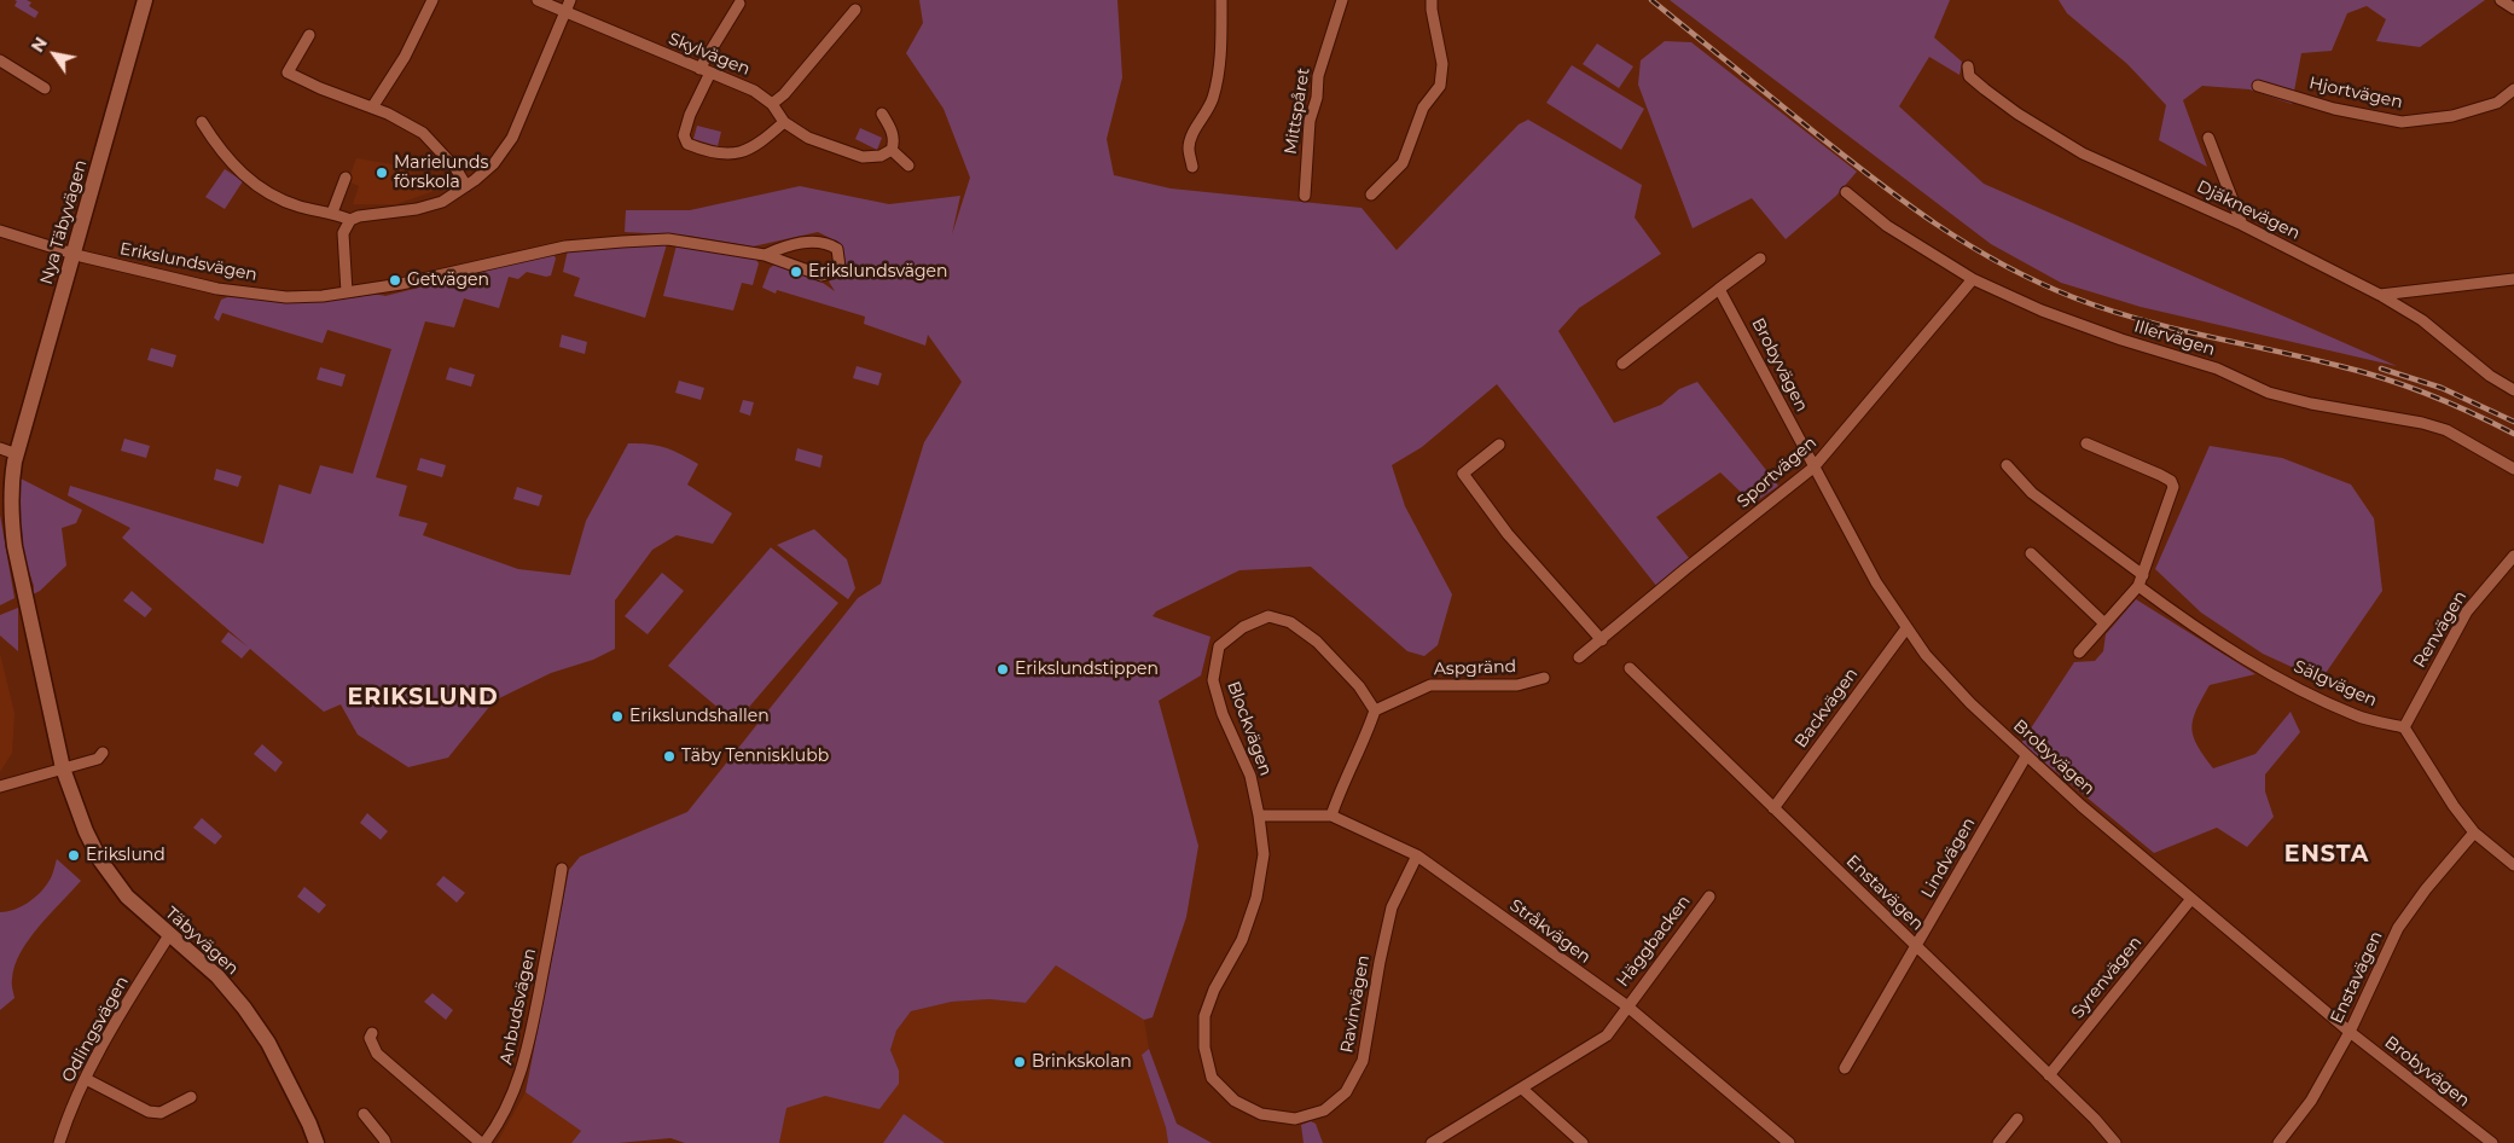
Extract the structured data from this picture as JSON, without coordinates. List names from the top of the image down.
{
  "streets": {
    "main road": ["Nya Täbyvägen", "Täbyvägen"],
    "street": [
      "Skylvägen",
      "Hjortvägen",
      "Mittspåret",
      "Djäknevägen",
      "Erikslundsvägen",
      "Illervägen",
      "Brobyvägen",
      "Sportvägen",
      "Renvägen",
      "Aspgränd",
      "Sälgvägen",
      "Backvägen",
      "Blockvägen",
      "Lindvägen",
      "Enstavägen",
      "Stråkvägen",
      "Häggbacken",
      "Syrenvägen",
      "Ravinvägen",
      "Anbudsvägen",
      "Odlingsvägen"
    ]
  },
  "crossings": [
    ["Nya Täbyvägen", "Erikslundsvägen"],
    ["Nya Täbyvägen", "Täbyvägen"],
    ["Illervägen", "Sportvägen"],
    ["Brobyvägen", "Sportvägen"],
    ["Brobyvägen", "Backvägen"],
    ["Brobyvägen", "Lindvägen"],
    ["Brobyvägen", "Enstavägen"],
    ["Brobyvägen", "Syrenvägen"],
    ["Renvägen", "Sälgvägen"],
    ["Aspgränd", "Blockvägen"],
    ["Backvägen", "Enstavägen"],
    ["Blockvägen", "Stråkvägen"],
    ["Blockvägen", "Ravinvägen"],
    ["Lindvägen", "Enstavägen"],
    ["Enstavägen", "Syrenvägen"],
    ["Stråkvägen", "Häggbacken"],
    ["Stråkvägen", "Ravinvägen"],
    ["Täbyvägen", "Odlingsvägen"]
  ],
  "districts": ["ERIKSLUND", "ENSTA"],
  "places": [
    "Marielunds förskola",
    "Erikslundsvägen",
    "Getvägen",
    "Erikslundstippen",
    "Erikslundshallen",
    "Täby Tennisklubb",
    "Erikslund",
    "Brinkskolan"
  ],
  "north": "top left"
}
